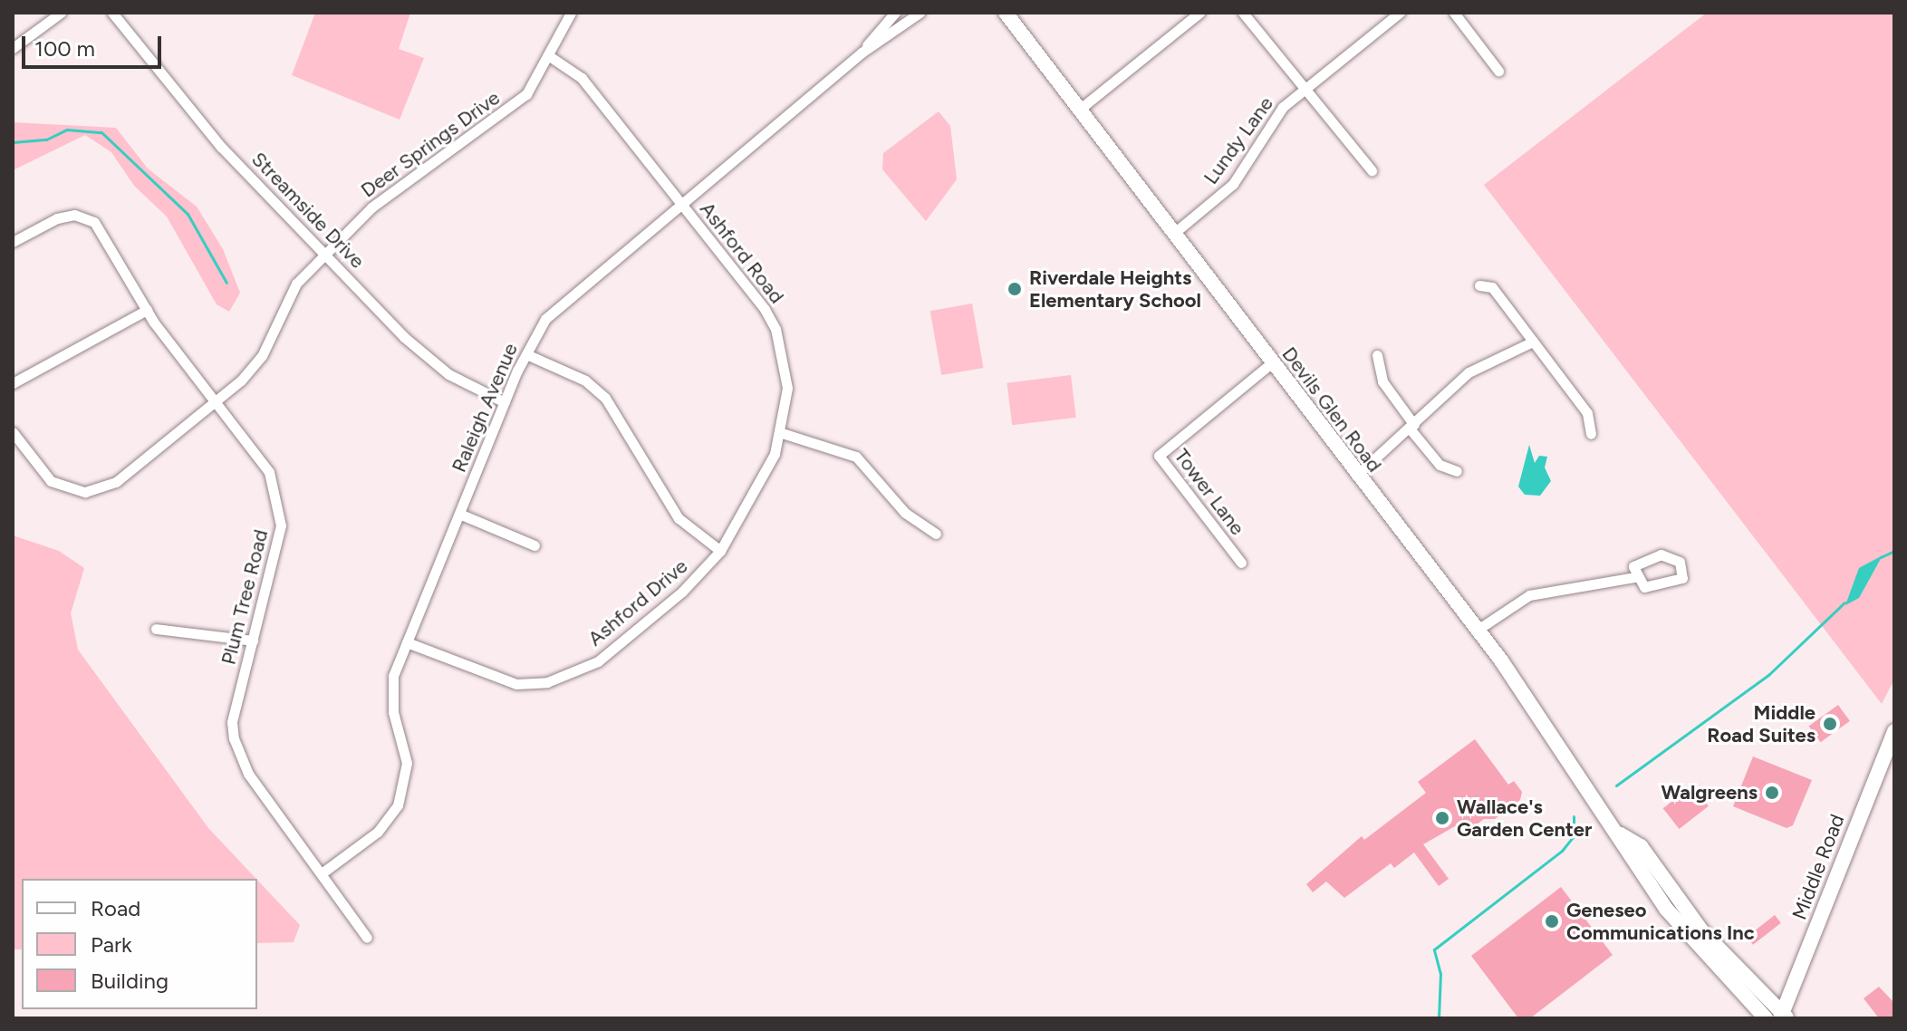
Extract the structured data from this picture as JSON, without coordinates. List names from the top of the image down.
{
  "streets": {
    "main road": ["Devils Glen Road", "Middle Road"],
    "street": [
      "Lundy Lane",
      "Deer Springs Drive",
      "Streamside Drive",
      "Ashford Road",
      "Raleigh Avenue",
      "Tower Lane",
      "Plum Tree Road",
      "Ashford Drive"
    ]
  },
  "crossings": [
    ["Lundy Lane", "Devils Glen Road"],
    ["Deer Springs Drive", "Streamside Drive"],
    ["Deer Springs Drive", "Ashford Road"],
    ["Deer Springs Drive", "Plum Tree Road"],
    ["Streamside Drive", "Raleigh Avenue"],
    ["Ashford Road", "Raleigh Avenue"],
    ["Ashford Road", "Ashford Drive"],
    ["Raleigh Avenue", "Plum Tree Road"],
    ["Raleigh Avenue", "Ashford Drive"],
    ["Devils Glen Road", "Tower Lane"],
    ["Devils Glen Road", "Middle Road"]
  ],
  "places": [
    "Riverdale Heights Elementary School",
    "Middle Road Suites",
    "Walgreens",
    "Wallace's Garden Center",
    "Geneseo Communications Inc"
  ],
  "legend": ["Road", "Park", "Building"],
  "scale_bar": "100 m"
}
